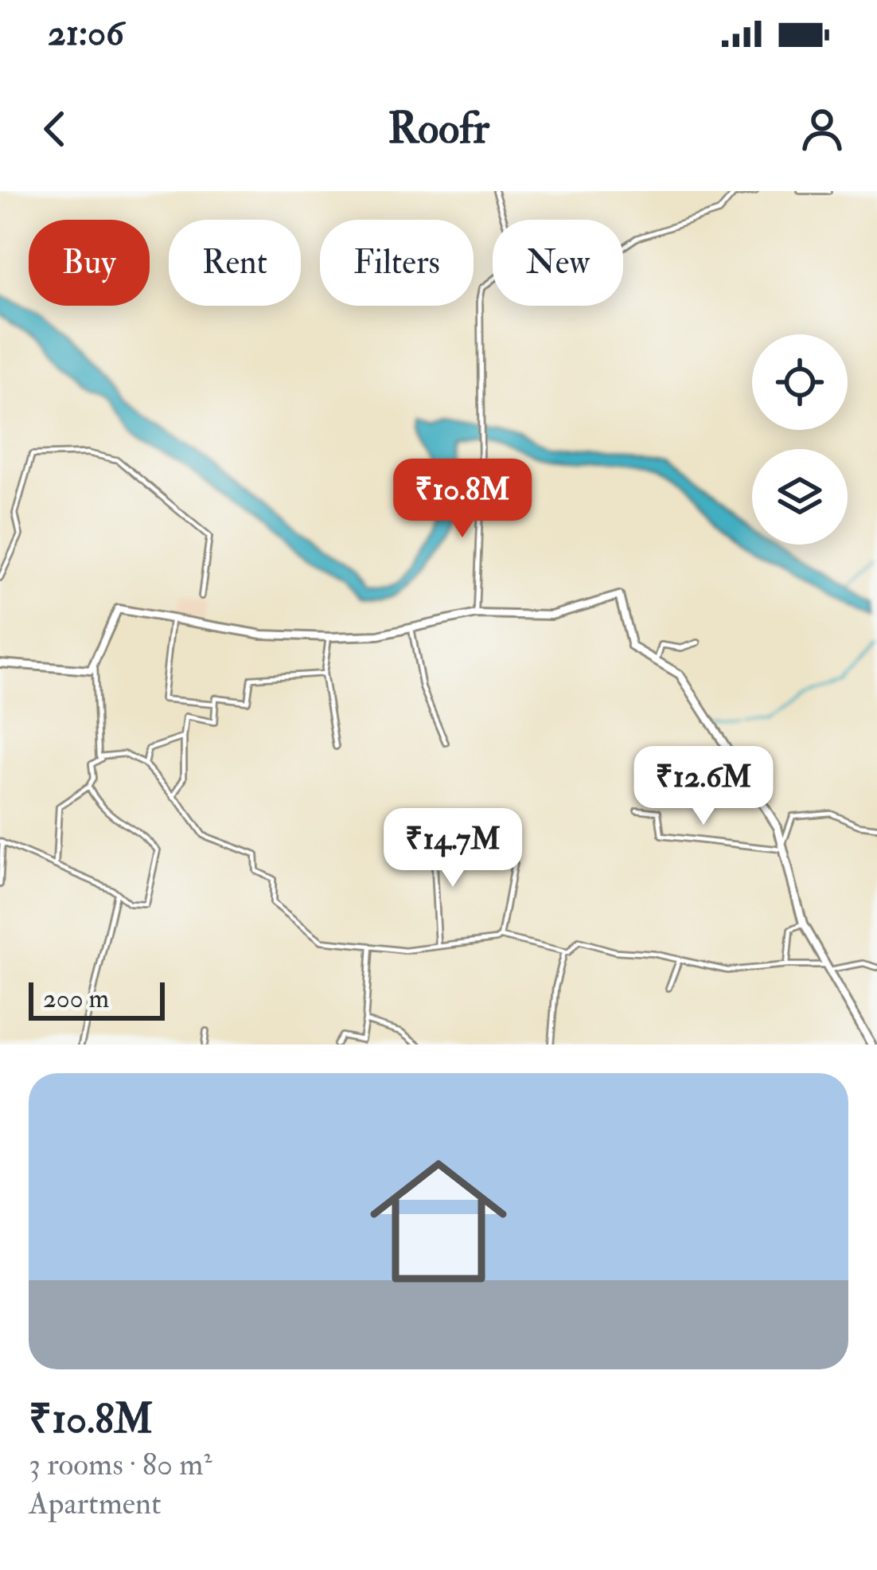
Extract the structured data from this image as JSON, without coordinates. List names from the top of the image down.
{
  "scale_bar": "200 m",
  "page": {
    "status": "21:06",
    "header": "Roofr",
    "chip": [
      "Buy",
      "Rent",
      "Filters",
      "New"
    ],
    "price": ["₹10.8M", "₹12.6M", "₹14.7M"],
    "scale": "200 m",
    "list": [
      {
        "name": "₹10.8M",
        "note": "3 rooms · 80 m² · Apartment"
      }
    ]
  }
}
